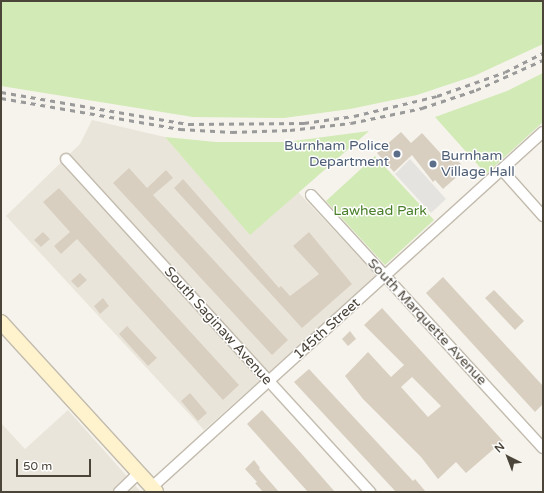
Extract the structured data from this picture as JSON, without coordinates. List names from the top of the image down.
{
  "streets": {
    "street": ["South Marquette Avenue", "South Saginaw Avenue", "145th Street"]
  },
  "crossings": [
    ["South Marquette Avenue", "145th Street"],
    ["South Saginaw Avenue", "145th Street"]
  ],
  "parks": ["Lawhead Park"],
  "places": ["Burnham Police Department", "Burnham Village Hall"],
  "scale_bar": "50 m",
  "north": "top left"
}
